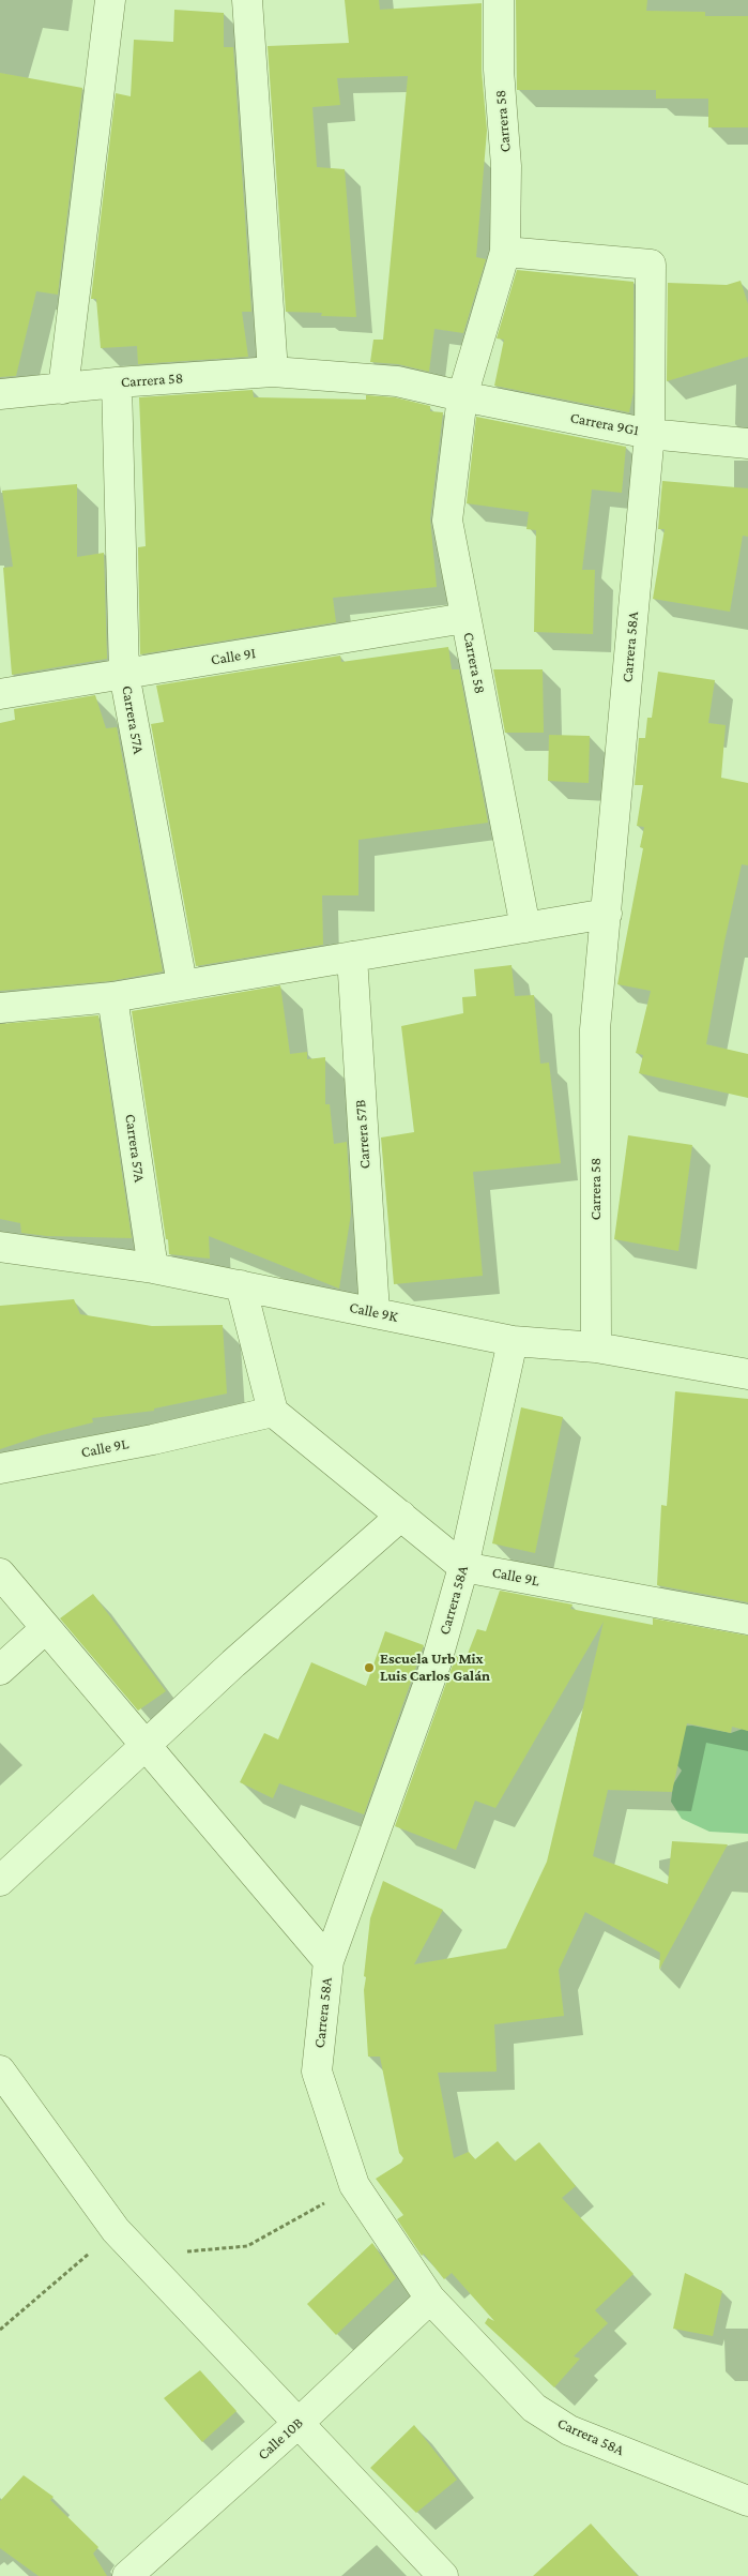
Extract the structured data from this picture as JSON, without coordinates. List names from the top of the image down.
{
  "streets": {
    "street": [
      "Carrera 58",
      "Carrera 9G1",
      "Carrera 58A",
      "Calle 9I",
      "Carrera 57A",
      "Carrera 57B",
      "Calle 9K",
      "Calle 9L",
      "Calle 10B"
    ]
  },
  "crossings": [
    ["Carrera 58", "Carrera 9G1"],
    ["Carrera 58", "Carrera 58A"],
    ["Carrera 58", "Calle 9I"],
    ["Carrera 58", "Carrera 57A"],
    ["Carrera 58", "Calle 9K"],
    ["Carrera 9G1", "Carrera 58A"],
    ["Carrera 58A", "Calle 9K"],
    ["Carrera 58A", "Calle 9L"],
    ["Carrera 58A", "Calle 10B"],
    ["Calle 9I", "Carrera 57A"],
    ["Carrera 57A", "Calle 9K"],
    ["Carrera 57B", "Calle 9K"]
  ],
  "places": ["Escuela Urb Mix Luis Carlos Galán"]
}
